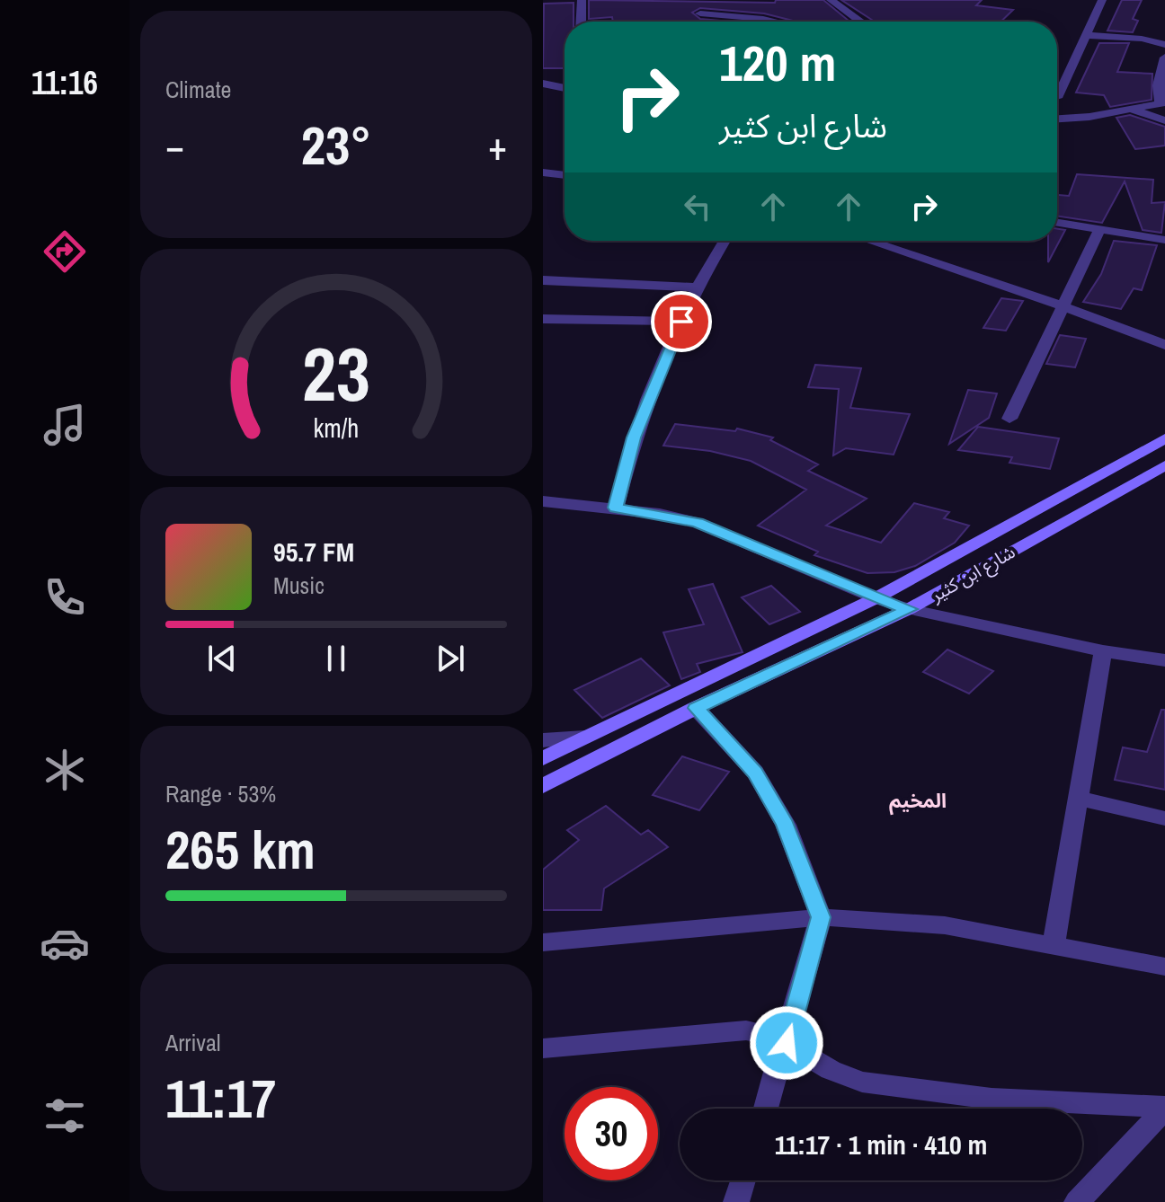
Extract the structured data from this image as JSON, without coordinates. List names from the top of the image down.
{
  "streets": {
    "street": ["شارع ابن كثير"]
  },
  "districts": ["المخيم"],
  "page": {
    "tabs": "11:16",
    "tile": [
      "Climate",
      ["Range · 53%", "265 km"],
      ["Arrival", "11:17"]
    ],
    "turn": ["120 m", "شارع ابن كثير"],
    "heat": ["−", "23°", "+"],
    "song": ["95.7 FM", "Music"],
    "limit": "30",
    "trip": "11:17 · 1 min · 410 m",
    "gauge": ["23", "km/h"]
  }
}
